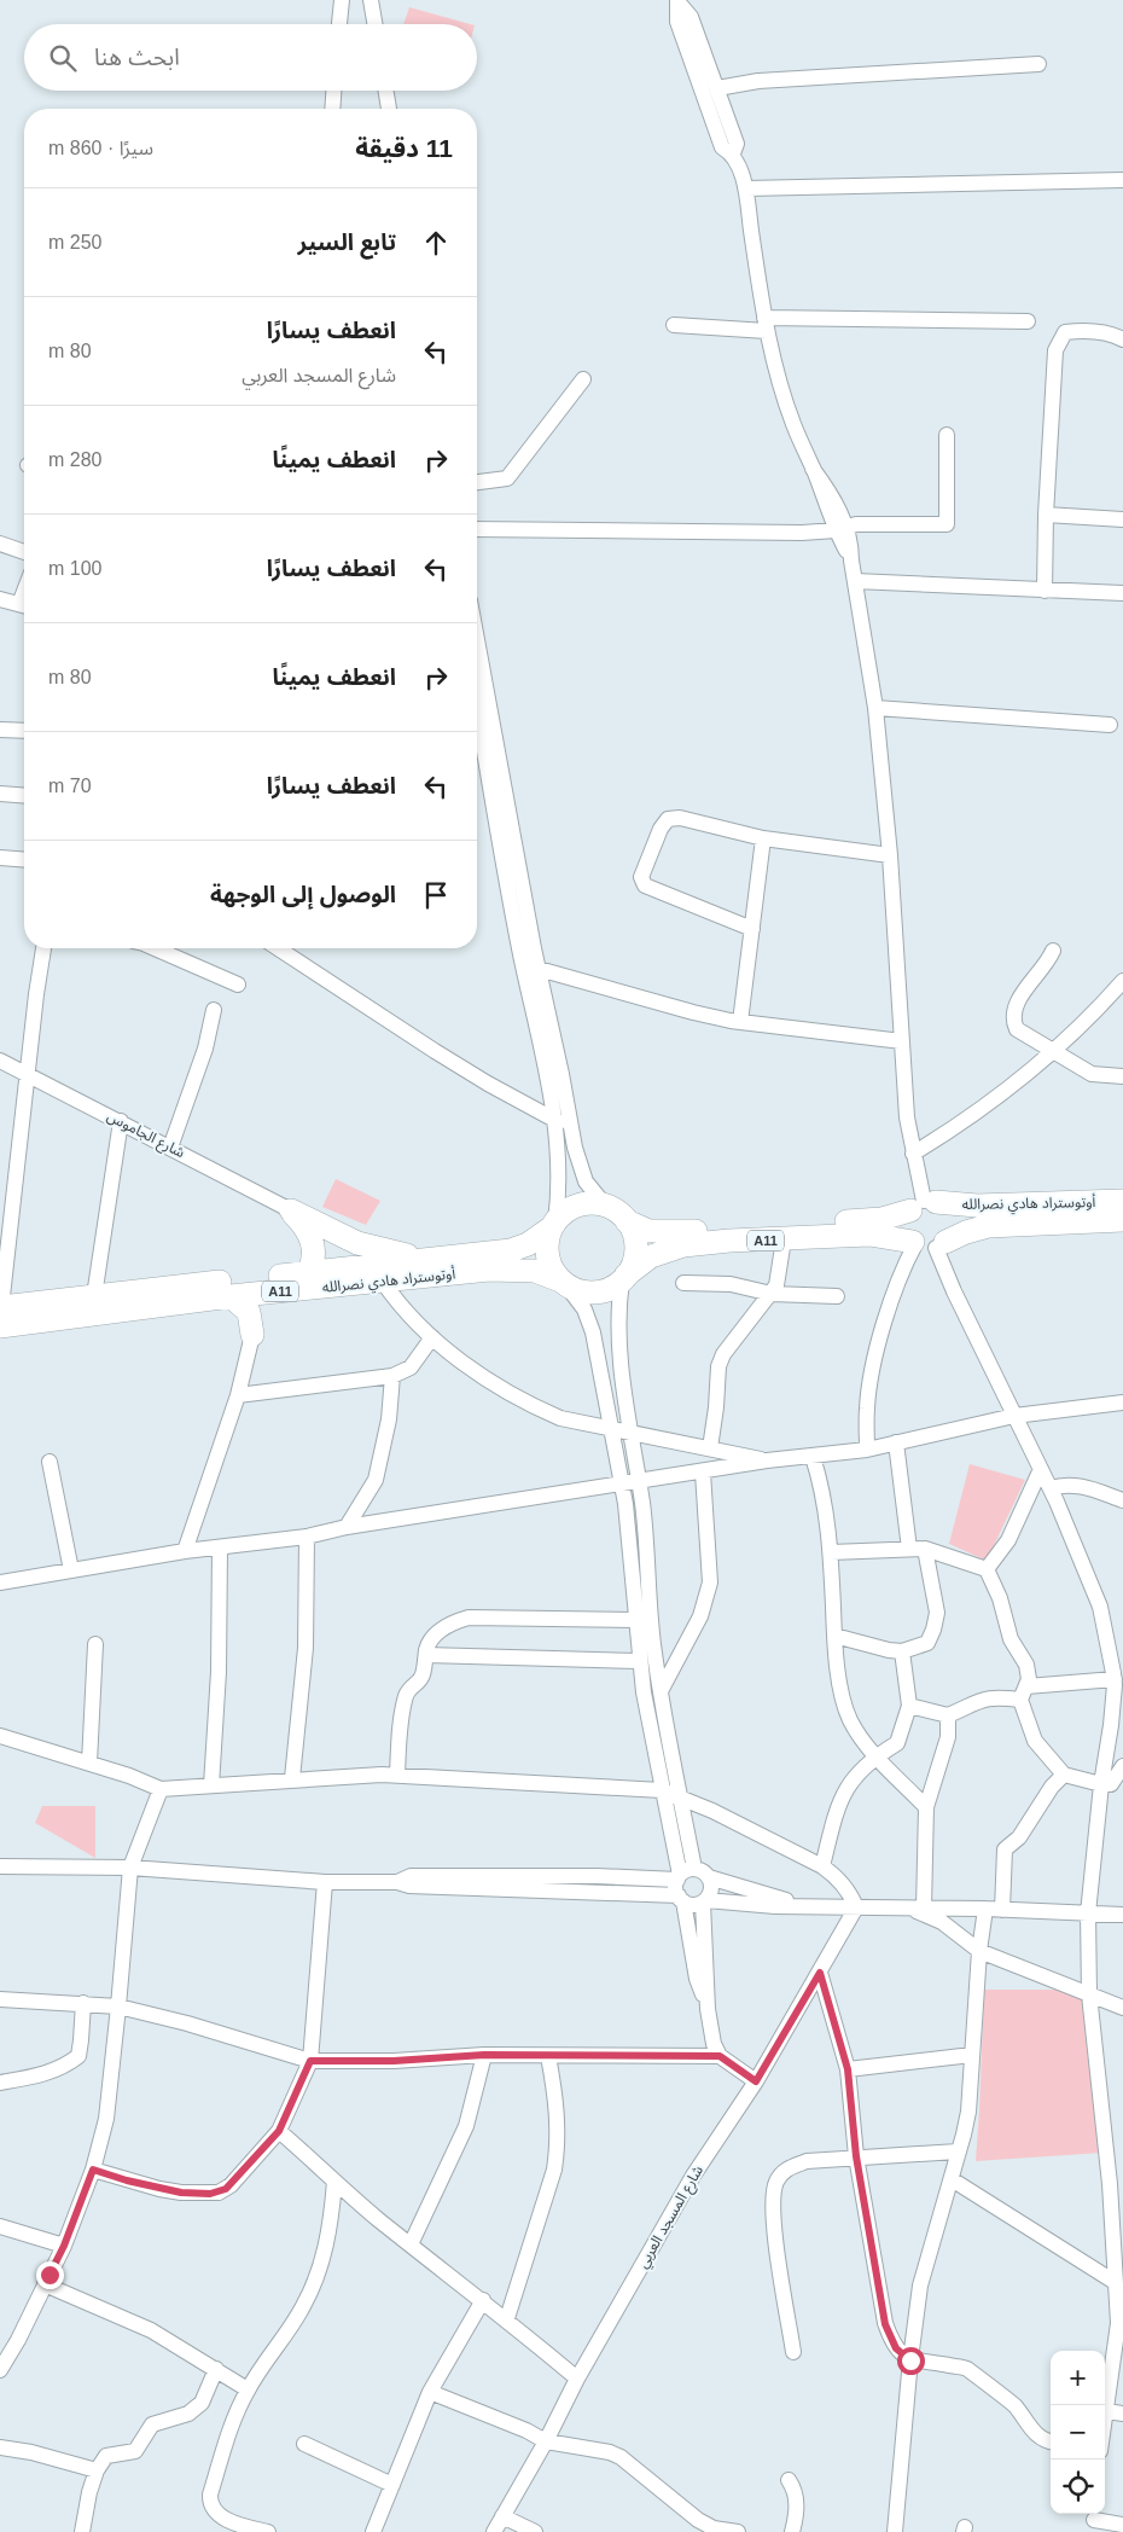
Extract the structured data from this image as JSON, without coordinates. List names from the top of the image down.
{
  "streets": {
    "highway": ["أوتوستراد هادي نصرالله", "A11"],
    "street": ["شارع الجاموس", "شارع المسجد العربي"]
  },
  "page": {
    "search": "ابحث هنا",
    "heading": ["11 دقيقة", "سيرًا · 860 m"],
    "list": [
      ["تابع السير", "250 m"],
      ["انعطف يسارًا", "شارع المسجد العربي", "80 m"],
      ["انعطف يمينًا", "280 m"],
      ["انعطف يسارًا", "100 m"],
      ["انعطف يمينًا", "80 m"],
      ["انعطف يسارًا", "70 m"],
      "الوصول إلى الوجهة"
    ],
    "map_buttons": ["+", "−"]
  }
}
